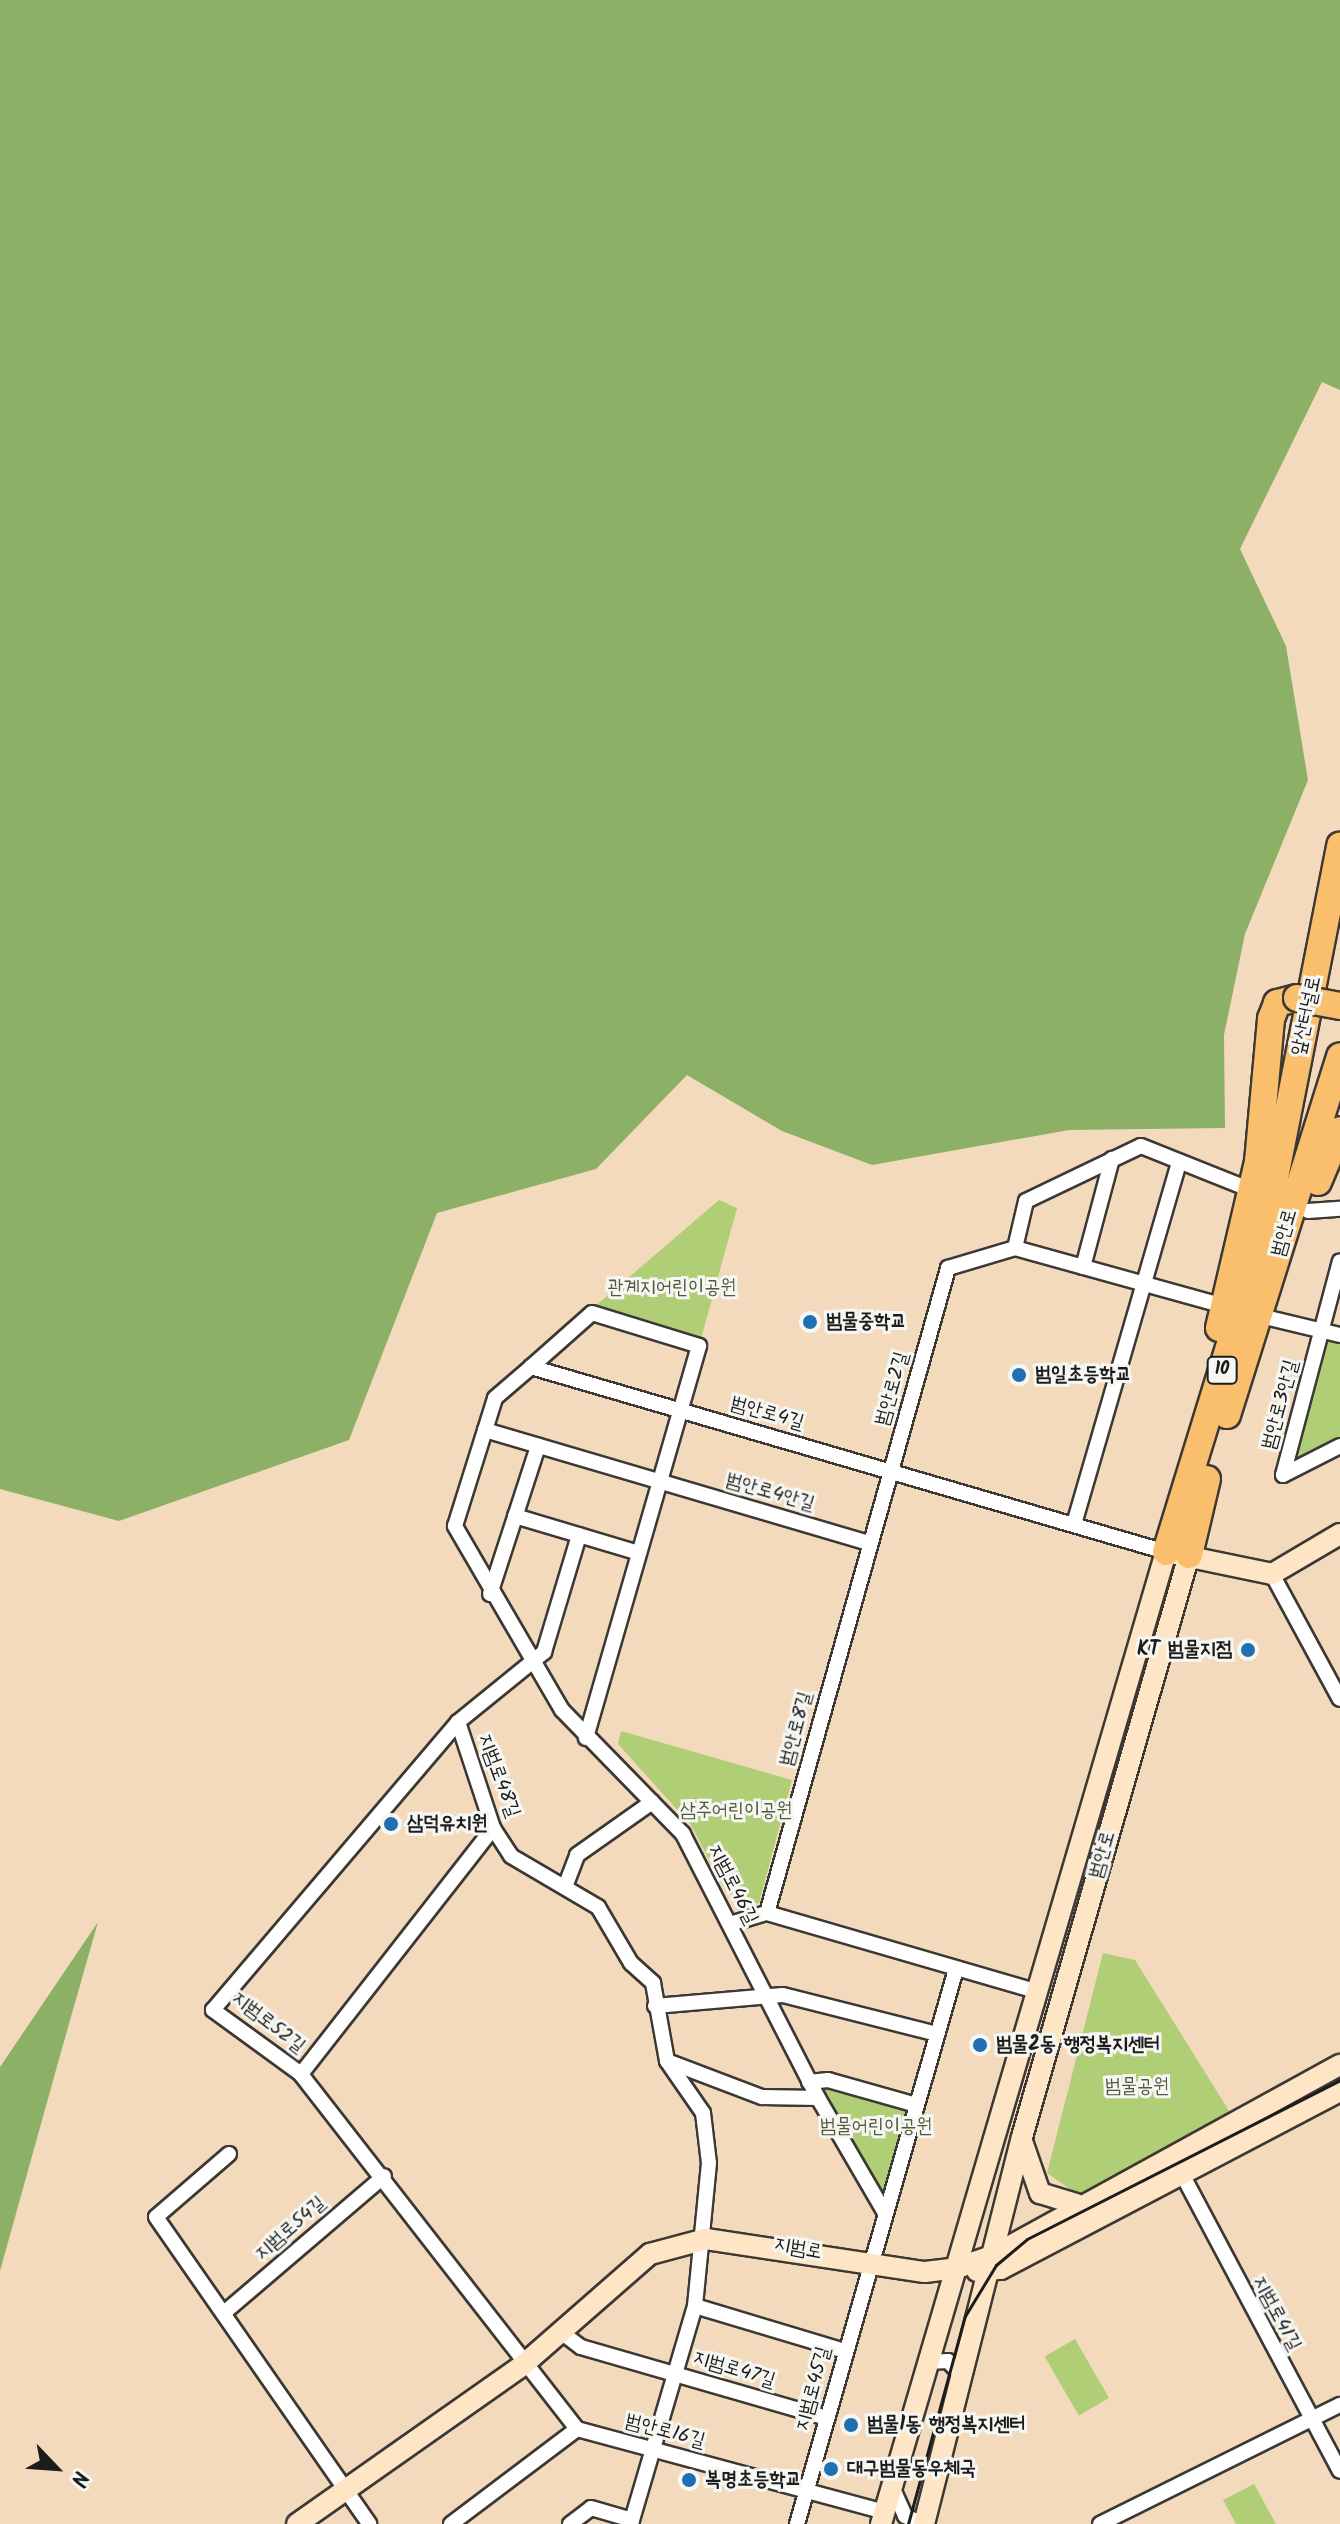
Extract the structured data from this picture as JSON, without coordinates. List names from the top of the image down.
{
  "streets": {
    "highway": ["앞산터널로", "범안로", "10"],
    "main road": ["지범로"],
    "street": [
      "범안로2길",
      "범안로3안길",
      "범안로4길",
      "범안로4안길",
      "범안로8길",
      "지범로48길",
      "지범로46길",
      "지범로52길",
      "지범로54길",
      "지범로41길",
      "지범로47길",
      "지범로45길",
      "범안로16길"
    ]
  },
  "crossings": [
    ["앞산터널로", "범안로"],
    ["범안로", "범안로4길"],
    ["범안로", "지범로"],
    ["범안로", "범안로16길"],
    ["범안로2길", "범안로4길"],
    ["범안로2길", "범안로8길"],
    ["범안로4길", "범안로8길"],
    ["범안로4안길", "범안로8길"],
    ["범안로4안길", "지범로46길"],
    ["지범로48길", "지범로52길"],
    ["지범로48길", "지범로"],
    ["지범로48길", "지범로47길"],
    ["지범로46길", "지범로52길"],
    ["지범로52길", "지범로54길"],
    ["지범로52길", "지범로"],
    ["지범로52길", "범안로16길"],
    ["지범로", "지범로47길"],
    ["지범로", "지범로45길"],
    ["지범로47길", "지범로45길"],
    ["지범로47길", "범안로16길"],
    ["지범로45길", "범안로16길"]
  ],
  "parks": [
    "관계지어린이공원",
    "삼주어린이공원",
    "범물공원",
    "범물어린이공원"
  ],
  "places": [
    "범물중학교",
    "범일초등학교",
    "KT 범물지점",
    "삼덕유치원",
    "범물2동 행정복지센터",
    "범물1동 행정복지센터",
    "대구범물동우체국",
    "복명초등학교"
  ],
  "north": "bottom right"
}
